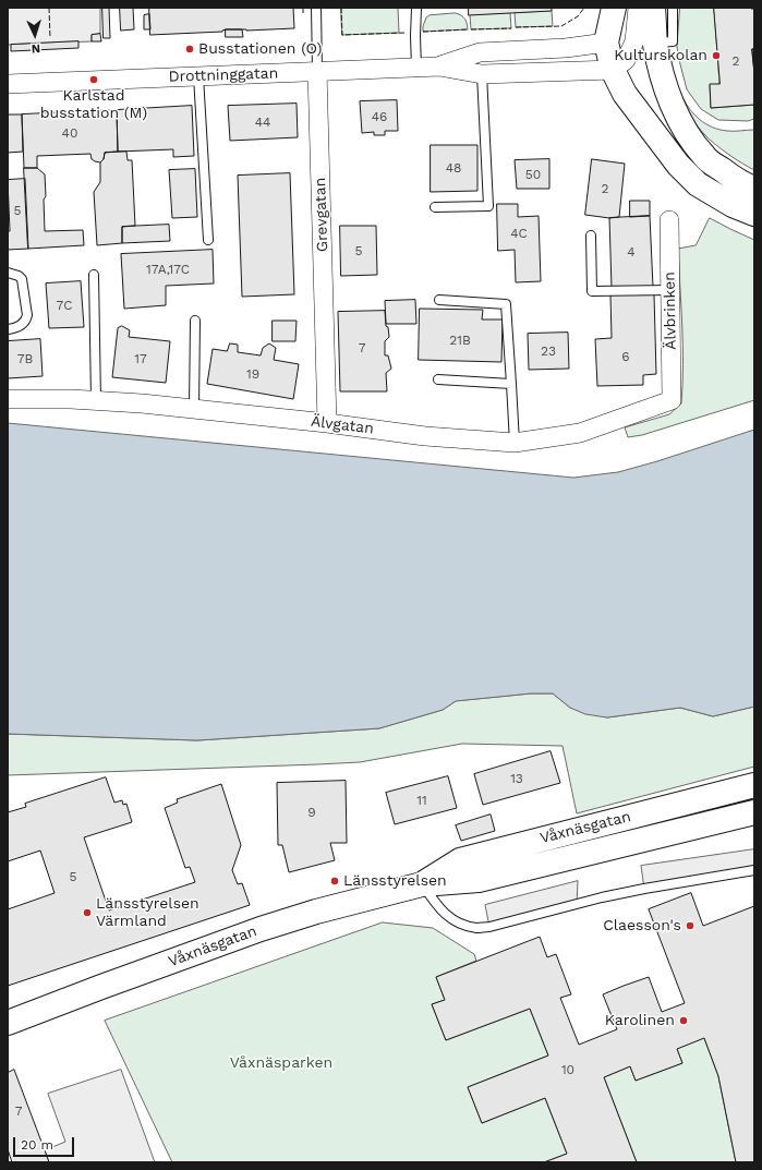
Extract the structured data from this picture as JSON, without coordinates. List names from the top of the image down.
{
  "streets": {
    "street": [
      "Drottninggatan",
      "Grevgatan",
      "Älvbrinken",
      "Älvgatan",
      "Våxnäsgatan"
    ]
  },
  "crossings": [
    ["Drottninggatan", "Grevgatan"],
    ["Grevgatan", "Älvgatan"],
    ["Älvbrinken", "Älvgatan"]
  ],
  "parks": ["Våxnäsparken"],
  "places": [
    "Busstationen (O)",
    "Kulturskolan",
    "Karlstad busstation (M)",
    "Länsstyrelsen",
    "Länsstyrelsen Värmland",
    "Claesson's",
    "Karolinen"
  ],
  "house_numbers": [
    "2",
    "46",
    "44",
    "40",
    "48",
    "50",
    "2",
    "5",
    "4C",
    "5",
    "4",
    "17A,17C",
    "7C",
    "21B",
    "7",
    "23",
    "6",
    "7B",
    "17",
    "19",
    "13",
    "11",
    "9",
    "5",
    "10",
    "7"
  ],
  "scale_bar": "20 m",
  "north": "bottom"
}
